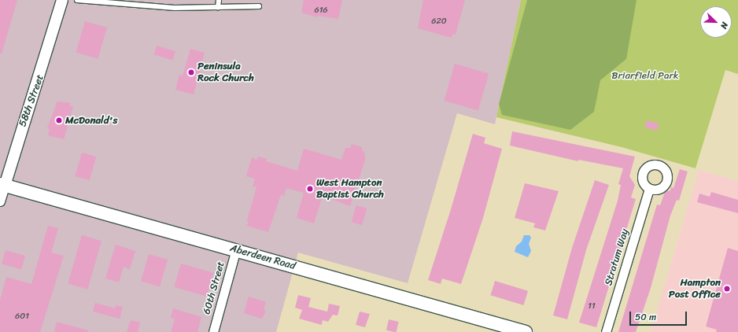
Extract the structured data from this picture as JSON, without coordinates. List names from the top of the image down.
{
  "streets": {
    "main road": ["Aberdeen Road"],
    "street": ["58th Street", "Stratum Way", "60th Street"]
  },
  "crossings": [
    ["58th Street", "Aberdeen Road"],
    ["Aberdeen Road", "60th Street"]
  ],
  "parks": ["Briarfield Park"],
  "places": [
    "Peninsula Rock Church",
    "McDonald's",
    "West Hampton Baptist Church",
    "Hampton Post Office"
  ],
  "house_numbers": [
    "616",
    "620",
    "11",
    "601"
  ],
  "scale_bar": "50 m",
  "north": "bottom right"
}
